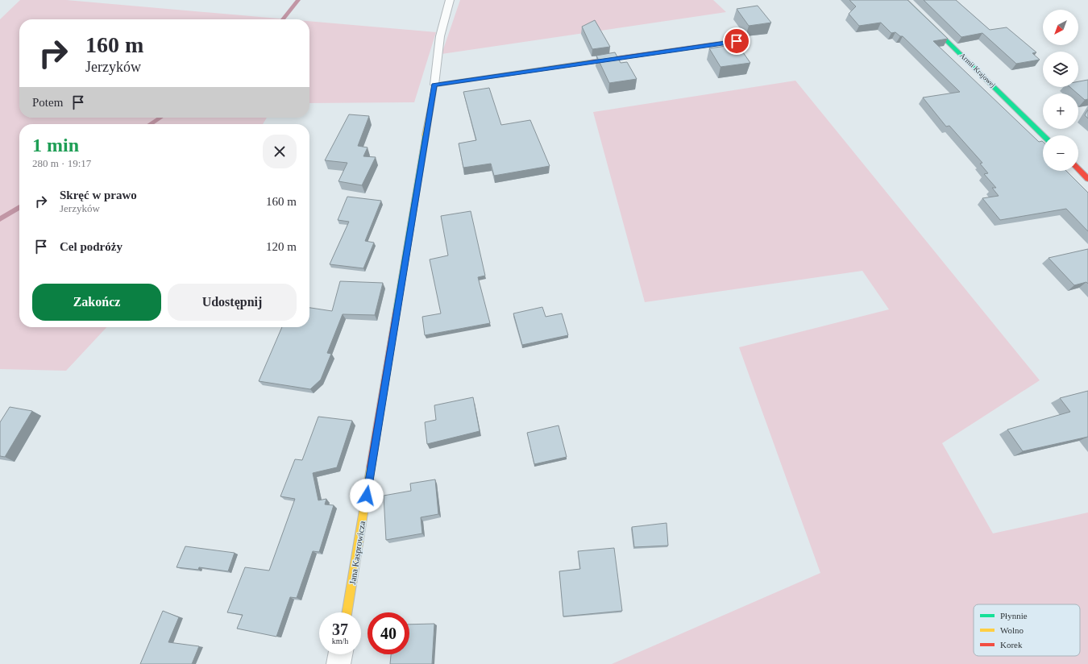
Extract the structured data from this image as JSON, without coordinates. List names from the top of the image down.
{
  "streets": {
    "street": ["Armii Krajowej", "Jana Kasprowicza"]
  },
  "legend": ["Płynnie", "Wolno", "Korek"],
  "north": "bottom left",
  "page": {
    "map_buttons": ["+", "−"],
    "turn": ["160 m", "Jerzyków"],
    "then": "Potem",
    "heading": ["1 min", "280 m · 19:17"],
    "list": [
      {
        "name": "Skręć w prawo",
        "note": "Jerzyków",
        "value": "160 m"
      },
      {
        "name": "Cel podróży",
        "value": "120 m"
      }
    ],
    "buttons": ["Zakończ", "Udostępnij"],
    "speed": "37 km/h",
    "limit": "40"
  }
}
